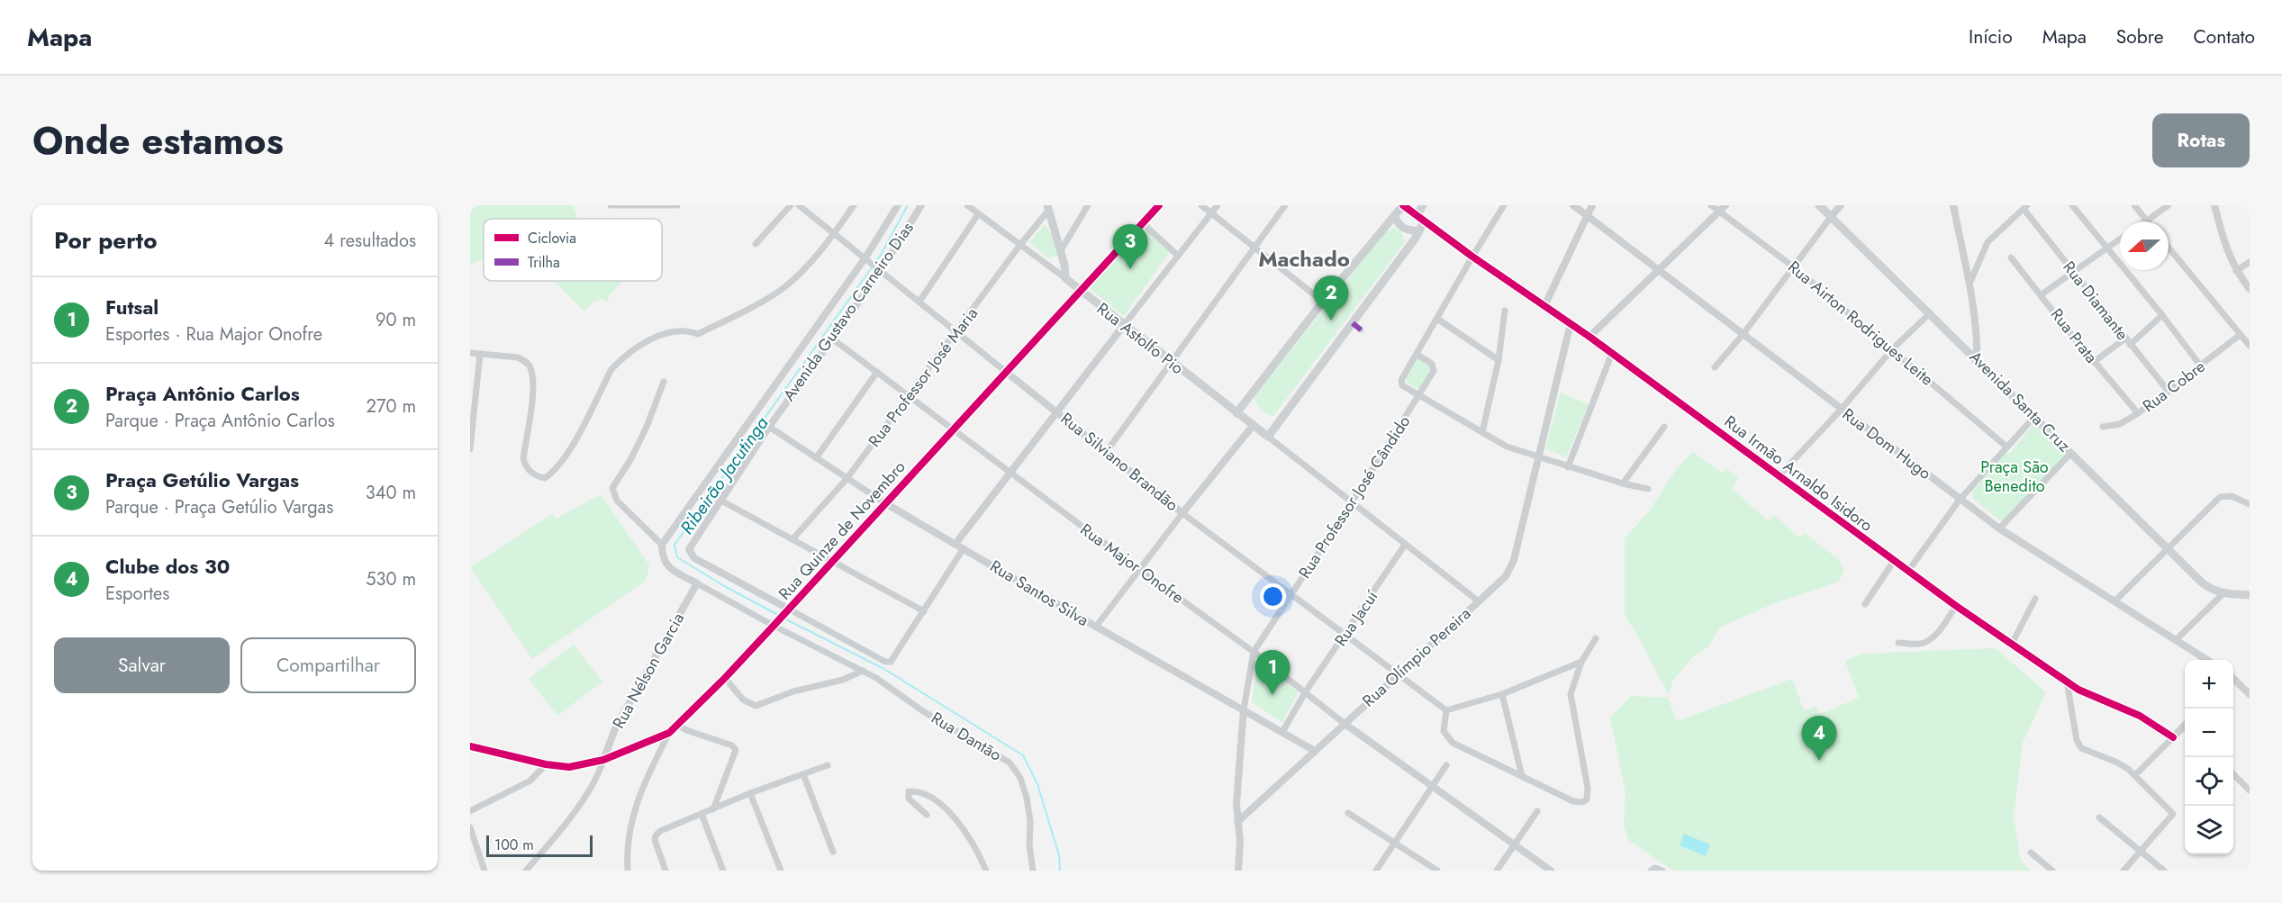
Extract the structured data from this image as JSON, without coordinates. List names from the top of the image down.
{
  "streets": {
    "main road": ["Rua Astolfo Pio", "Avenida Santa Cruz"],
    "street": [
      "Rua Diamante",
      "Avenida Gustavo Carneiro Dias",
      "Rua Airton Rodrigues Leite",
      "Rua Prata",
      "Rua Professor José Maria",
      "Rua Cobre",
      "Rua Dom Hugo",
      "Rua Silviano Brandão",
      "Rua Irmão Arnaldo Isidoro",
      "Rua Professor José Cândido",
      "Rua Quinze de Novembro",
      "Rua Major Onofre",
      "Rua Santos Silva",
      "Rua Jacuí",
      "Rua Olímpio Pereira",
      "Rua Nélson Garcia",
      "Rua Dantão"
    ]
  },
  "crossings": [
    ["Rua Diamante", "Rua Cobre"],
    ["Avenida Gustavo Carneiro Dias", "Rua Silviano Brandão"],
    ["Avenida Gustavo Carneiro Dias", "Rua Quinze de Novembro"],
    ["Avenida Gustavo Carneiro Dias", "Rua Major Onofre"],
    ["Avenida Gustavo Carneiro Dias", "Rua Santos Silva"],
    ["Rua Prata", "Rua Cobre"],
    ["Rua Astolfo Pio", "Rua Professor José Maria"],
    ["Rua Astolfo Pio", "Rua Quinze de Novembro"],
    ["Rua Professor José Maria", "Rua Silviano Brandão"],
    ["Rua Professor José Maria", "Rua Major Onofre"],
    ["Rua Professor José Maria", "Rua Santos Silva"],
    ["Rua Silviano Brandão", "Rua Professor José Cândido"],
    ["Rua Silviano Brandão", "Rua Quinze de Novembro"],
    ["Rua Silviano Brandão", "Rua Jacuí"],
    ["Rua Silviano Brandão", "Rua Olímpio Pereira"],
    ["Rua Irmão Arnaldo Isidoro", "Rua Olímpio Pereira"],
    ["Rua Professor José Cândido", "Rua Major Onofre"],
    ["Rua Quinze de Novembro", "Rua Major Onofre"],
    ["Rua Quinze de Novembro", "Rua Santos Silva"],
    ["Rua Quinze de Novembro", "Rua Nélson Garcia"],
    ["Rua Quinze de Novembro", "Rua Dantão"],
    ["Rua Major Onofre", "Rua Jacuí"],
    ["Rua Major Onofre", "Rua Olímpio Pereira"],
    ["Rua Santos Silva", "Rua Jacuí"],
    ["Rua Santos Silva", "Rua Olímpio Pereira"],
    ["Rua Nélson Garcia", "Rua Dantão"]
  ],
  "districts": ["Machado"],
  "water": ["Ribeirão Jacutinga"],
  "parks": ["Praça São Benedito"],
  "legend": ["Ciclovia", "Trilha"],
  "scale_bar": "100 m",
  "north": "left",
  "page": {
    "header": "Mapa",
    "nav": [
      "Início",
      "Mapa",
      "Sobre",
      "Contato"
    ],
    "title": "Onde estamos",
    "buttons": [
      "Rotas",
      ["Salvar", "Compartilhar"]
    ],
    "heading": ["Por perto", "4 resultados"],
    "pins": [
      "3",
      "2",
      "1",
      "4"
    ],
    "list": [
      {
        "mark": "1",
        "name": "Futsal",
        "note": "Esportes · Rua Major Onofre",
        "value": "90 m"
      },
      {
        "mark": "2",
        "name": "Praça Antônio Carlos",
        "note": "Parque · Praça Antônio Carlos",
        "value": "270 m"
      },
      {
        "mark": "3",
        "name": "Praça Getúlio Vargas",
        "note": "Parque · Praça Getúlio Vargas",
        "value": "340 m"
      },
      {
        "mark": "4",
        "name": "Clube dos 30",
        "note": "Esportes",
        "value": "530 m"
      }
    ],
    "map_buttons": ["+", "−"],
    "scale": "100 m"
  }
}
